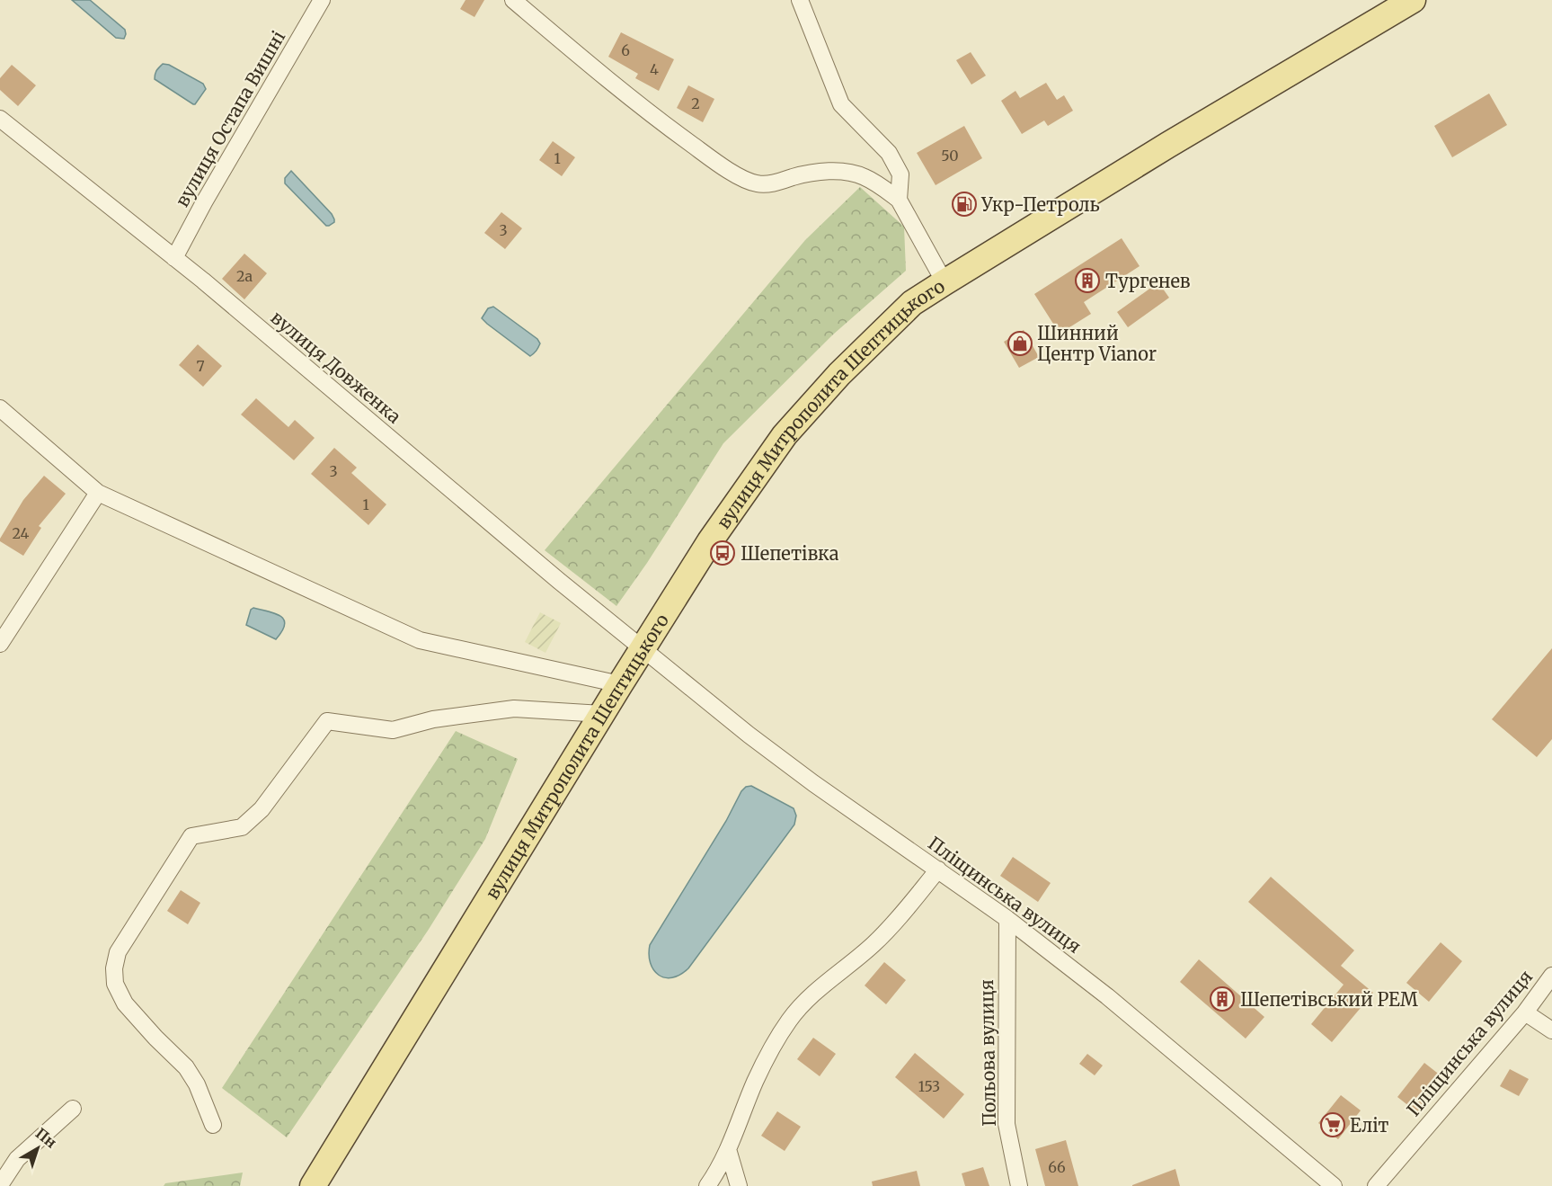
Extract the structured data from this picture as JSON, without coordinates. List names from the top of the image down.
{
  "streets": {
    "main road": ["вулиця Митрополита Шептицького"],
    "street": [
      "вулиця Остапа Вишні",
      "вулиця Довженка",
      "Пліщинська вулиця",
      "Польова вулиця"
    ]
  },
  "crossings": [
    ["вулиця Остапа Вишні", "вулиця Довженка"],
    ["вулиця Довженка", "вулиця Митрополита Шептицького"],
    ["вулиця Довженка", "Пліщинська вулиця"],
    ["вулиця Митрополита Шептицького", "Пліщинська вулиця"],
    ["Пліщинська вулиця", "Польова вулиця"]
  ],
  "places": {
    "fuel station": ["Укр-Петроль"],
    "building": ["Тургенев", "Шепетівський РЕМ"],
    "shop": ["Шинний Центр Vianor"],
    "bus stop": ["Шепетівка"],
    "supermarket": ["Еліт"]
  },
  "house_numbers": [
    "6",
    "4",
    "2",
    "50",
    "1",
    "3",
    "2а",
    "7",
    "3",
    "1",
    "24",
    "153",
    "66"
  ],
  "north": "top right"
}
